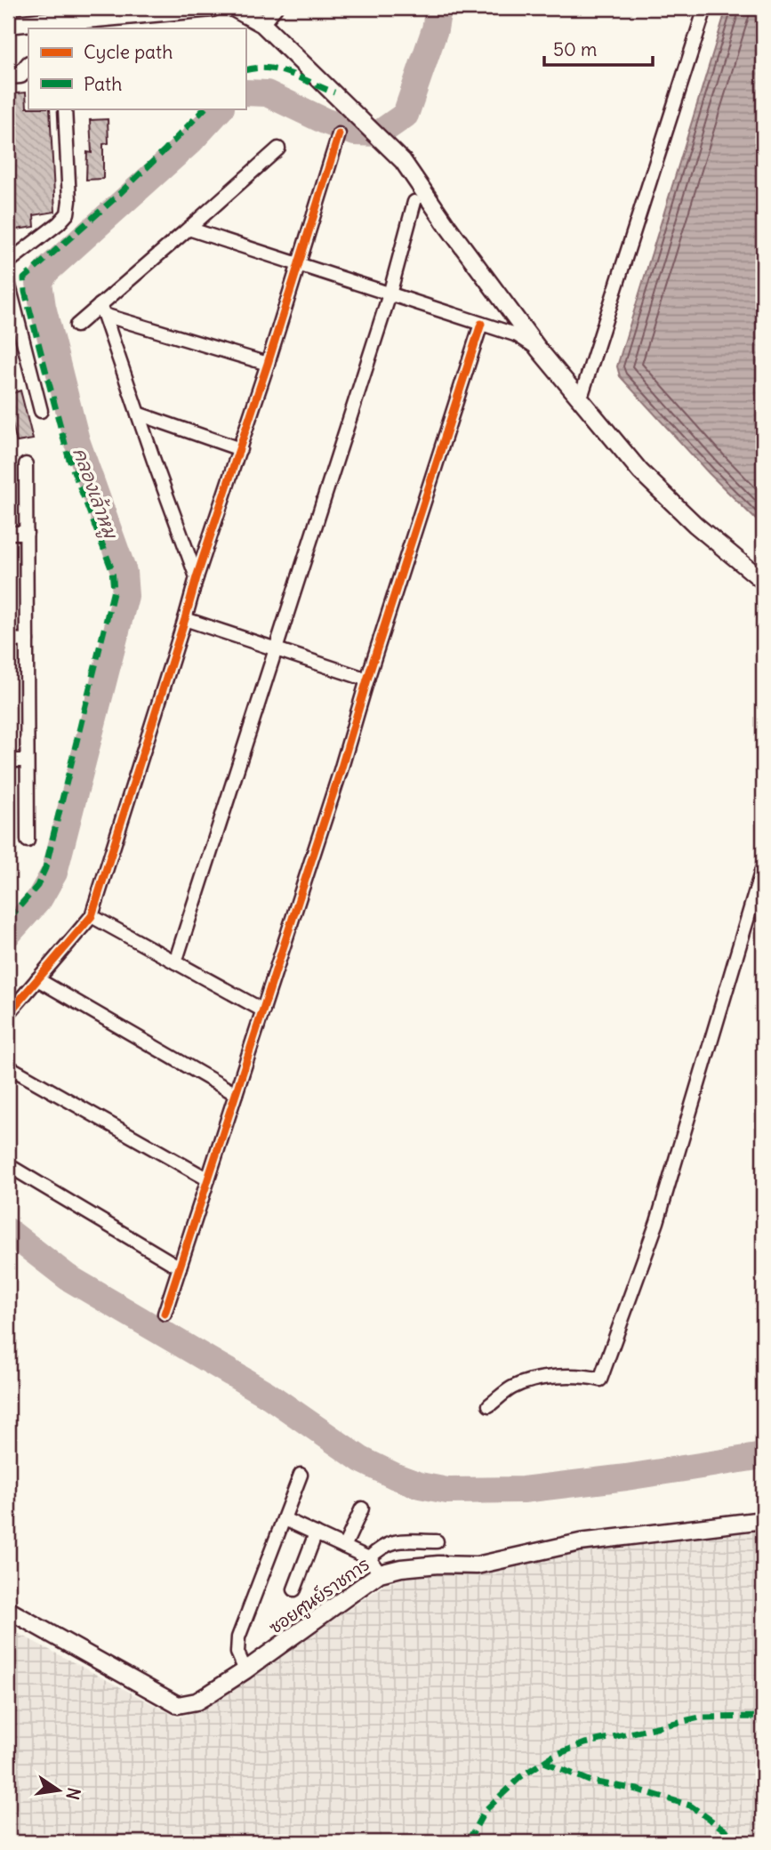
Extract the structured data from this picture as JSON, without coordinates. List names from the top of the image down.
{
  "streets": {
    "street": ["ซอยศูนย์ราชการ"]
  },
  "water": ["คลองเล้าหมู"],
  "legend": ["Cycle path", "Path"],
  "scale_bar": "50 m",
  "north": "right"
}
